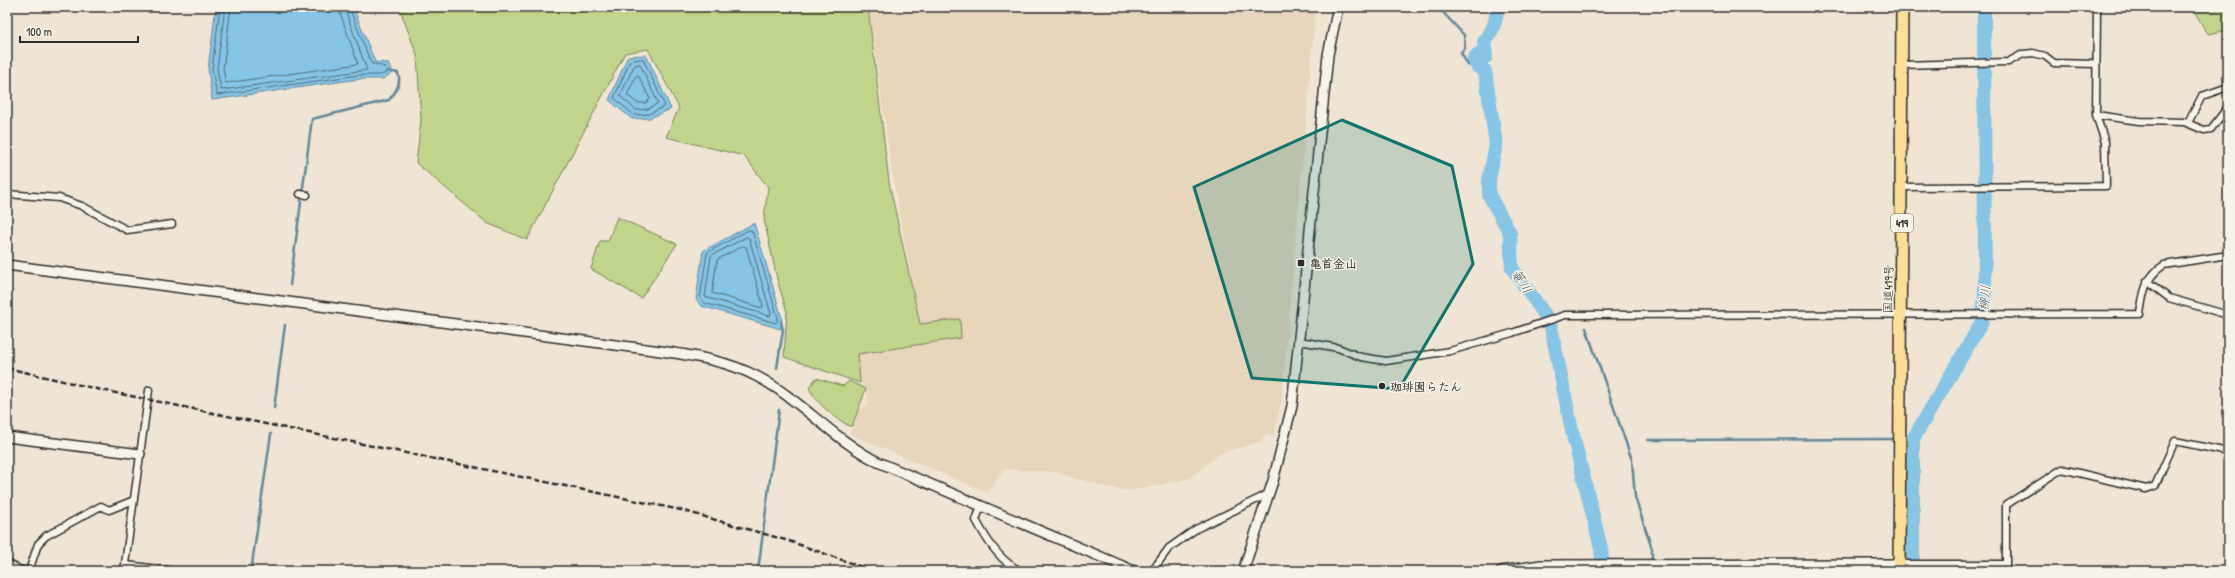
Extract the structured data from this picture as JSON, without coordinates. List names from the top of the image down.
{
  "streets": {
    "highway": ["419", "国道419号"]
  },
  "water": ["篭川", "柳川"],
  "places": {
    "transit": ["亀首金山"],
    "other": ["珈琲園らたん"]
  },
  "scale_bar": "100 m"
}
